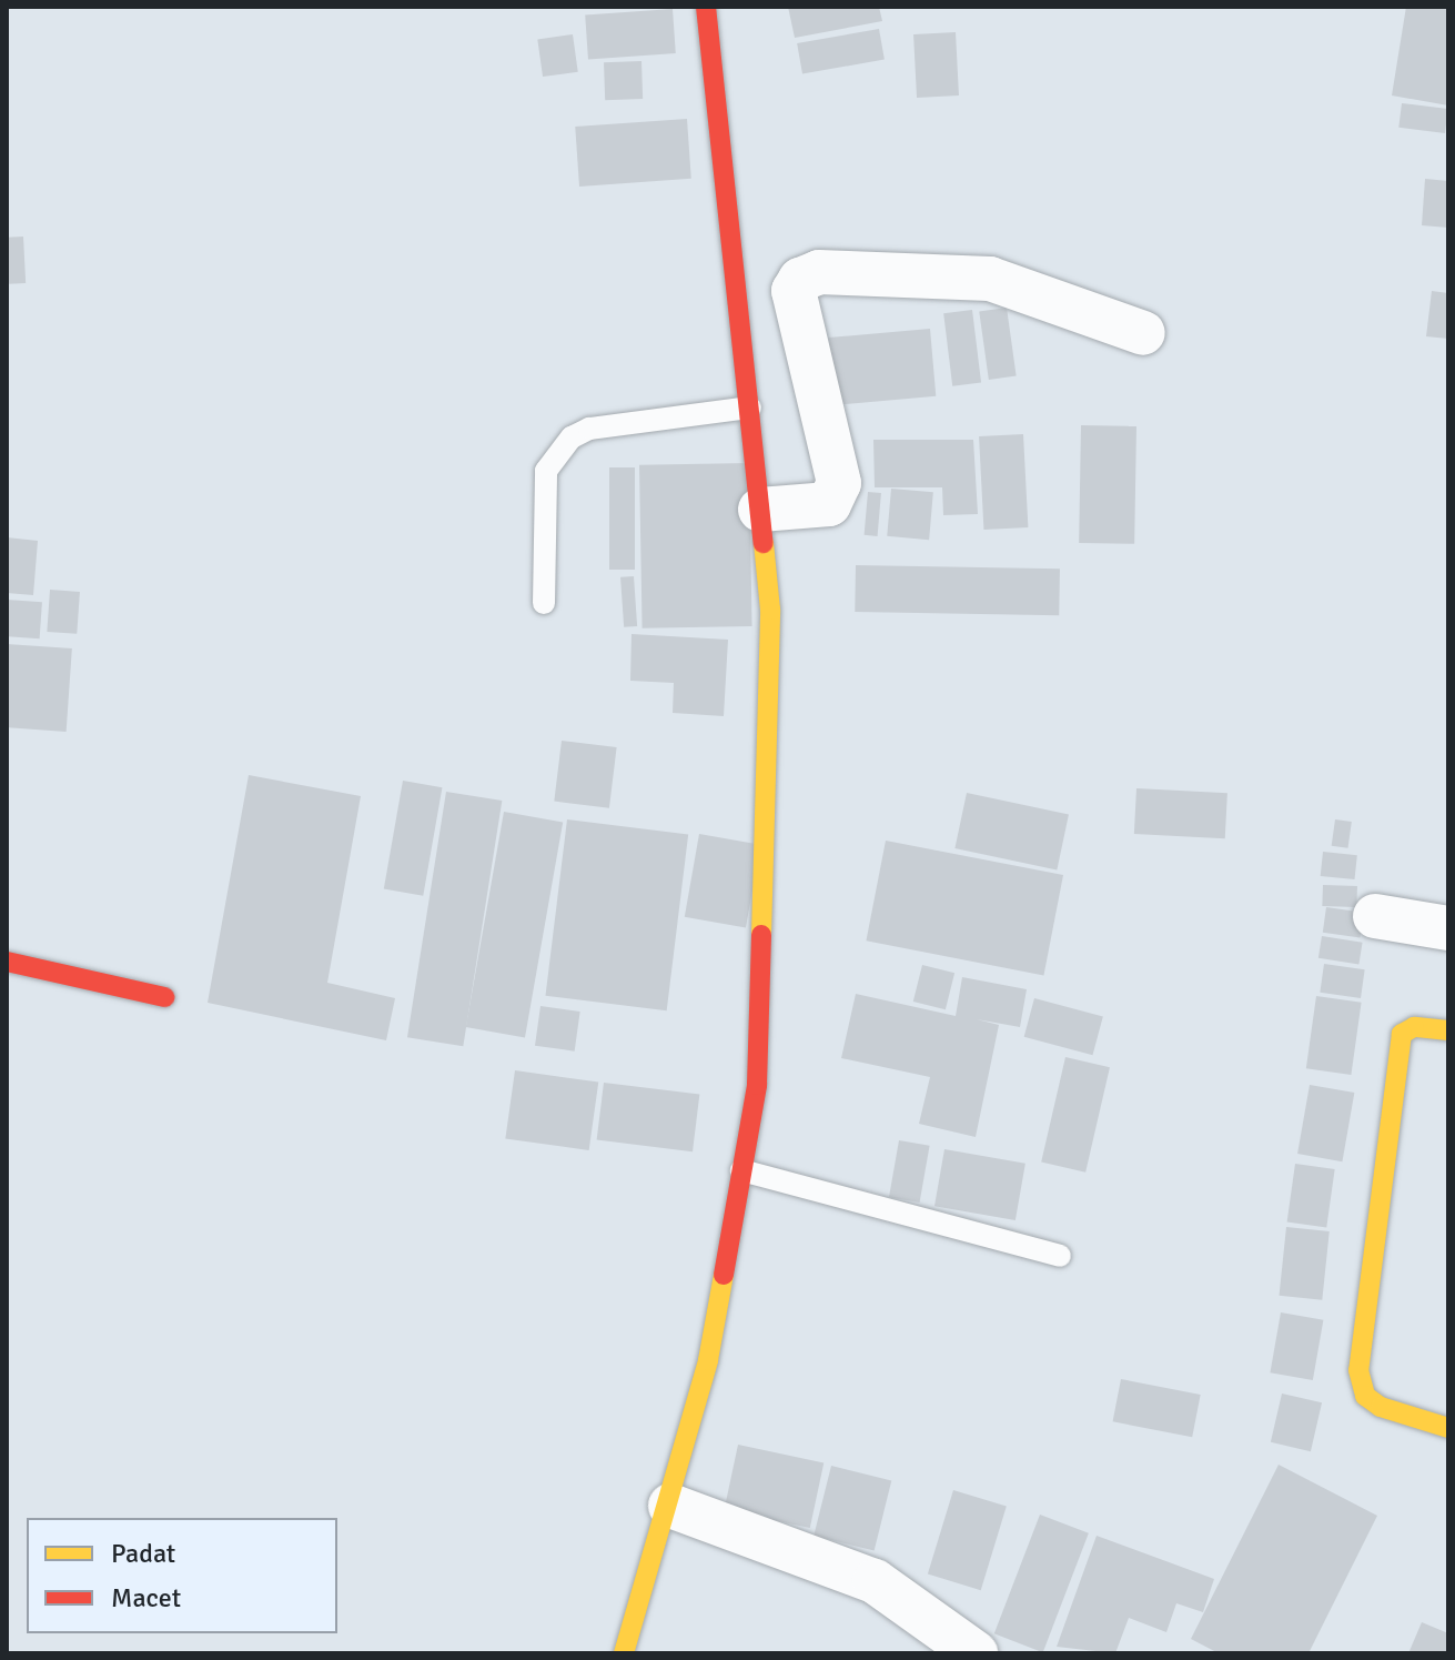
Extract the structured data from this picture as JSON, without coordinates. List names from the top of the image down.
{
  "legend": ["Padat", "Macet"]
}
